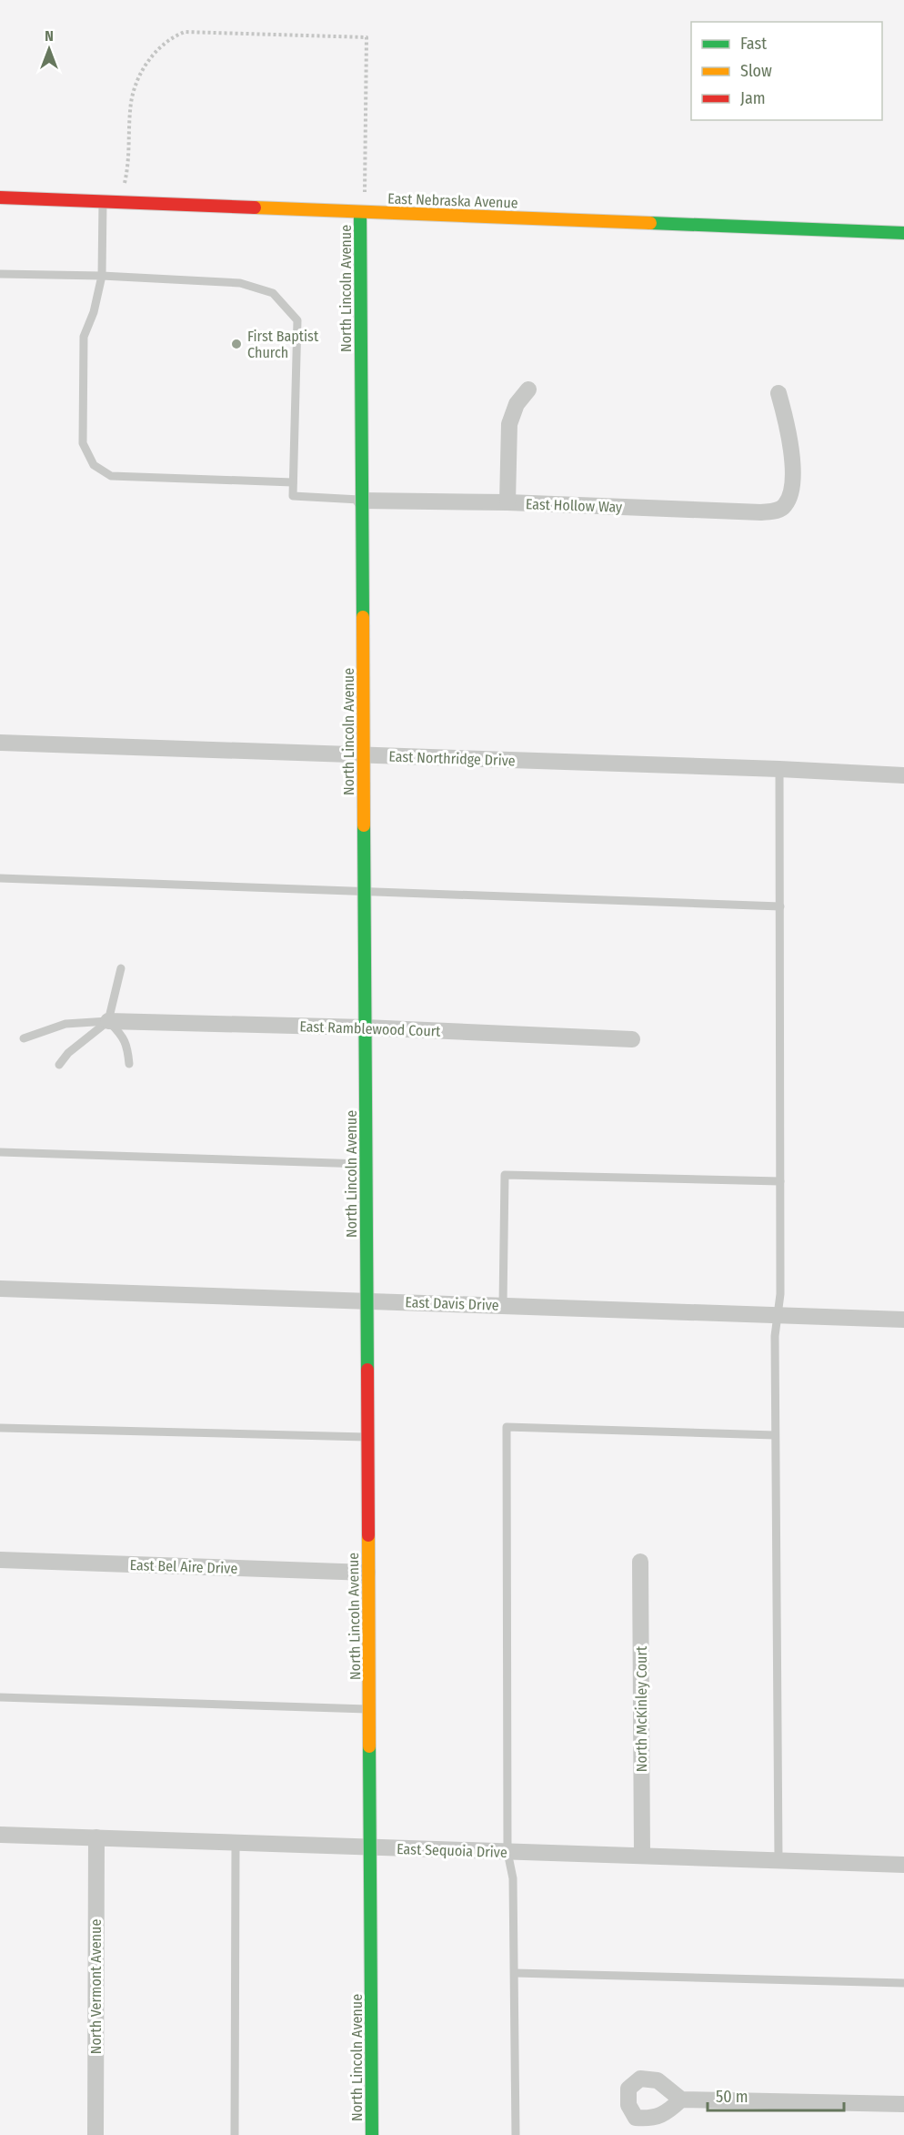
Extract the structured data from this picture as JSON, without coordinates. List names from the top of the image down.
{
  "streets": {
    "street": [
      "East Nebraska Avenue",
      "North Lincoln Avenue",
      "East Hollow Way",
      "East Northridge Drive",
      "East Ramblewood Court",
      "East Davis Drive",
      "East Bel Aire Drive",
      "North McKinley Court",
      "East Sequoia Drive",
      "North Vermont Avenue"
    ]
  },
  "crossings": [
    ["East Nebraska Avenue", "North Lincoln Avenue"],
    ["North Lincoln Avenue", "East Hollow Way"],
    ["North Lincoln Avenue", "East Northridge Drive"],
    ["North Lincoln Avenue", "East Ramblewood Court"],
    ["North Lincoln Avenue", "East Davis Drive"],
    ["North Lincoln Avenue", "East Bel Aire Drive"],
    ["North Lincoln Avenue", "East Sequoia Drive"],
    ["North McKinley Court", "East Sequoia Drive"],
    ["East Sequoia Drive", "North Vermont Avenue"]
  ],
  "places": ["First Baptist Church"],
  "legend": ["Fast", "Slow", "Jam"],
  "scale_bar": "50 m",
  "north": "top"
}
